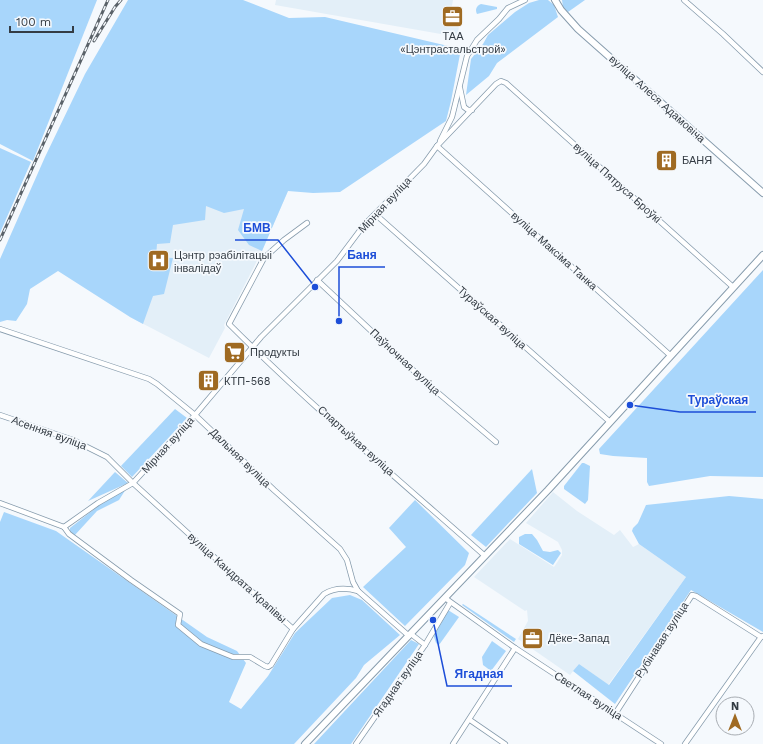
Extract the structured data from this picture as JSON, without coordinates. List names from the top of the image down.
{
  "streets": {
    "main road": ["вуліца Алеся Адамовіча"],
    "street": [
      "вуліца Пятруся Броўкі",
      "Мірная вуліца",
      "вуліца Максіма Танка",
      "Тураўская вуліца",
      "Паўночная вуліца",
      "Асенняя вуліца",
      "Спартыўная вуліца",
      "Дальняя вуліца",
      "вуліца Кандрата Крапівы",
      "Рубінавая вуліца",
      "Ягадная вуліца",
      "Светлая вуліца"
    ]
  },
  "crossings": [
    ["вуліца Пятруся Броўкі", "Мірная вуліца"],
    ["Мірная вуліца", "вуліца Максіма Танка"],
    ["Мірная вуліца", "Тураўская вуліца"],
    ["Мірная вуліца", "Паўночная вуліца"],
    ["Мірная вуліца", "Асенняя вуліца"],
    ["Мірная вуліца", "Спартыўная вуліца"],
    ["Мірная вуліца", "Дальняя вуліца"],
    ["Мірная вуліца", "вуліца Кандрата Крапівы"],
    ["Асенняя вуліца", "вуліца Кандрата Крапівы"],
    ["Рубінавая вуліца", "Светлая вуліца"],
    ["Ягадная вуліца", "Светлая вуліца"]
  ],
  "places": {
    "office": ["ТАА «Цэнтрастальстрой»", "Дёке-Запад"],
    "building": ["БАНЯ", "КТП-568"],
    "hospital": ["Цэнтр рэабілітацыі інвалідаў"],
    "other": [
      "БМВ",
      "Баня",
      "Тураўская",
      "Ягадная"
    ],
    "supermarket": ["Продукты"]
  },
  "scale_bar": "100 m",
  "north": "top"
}
